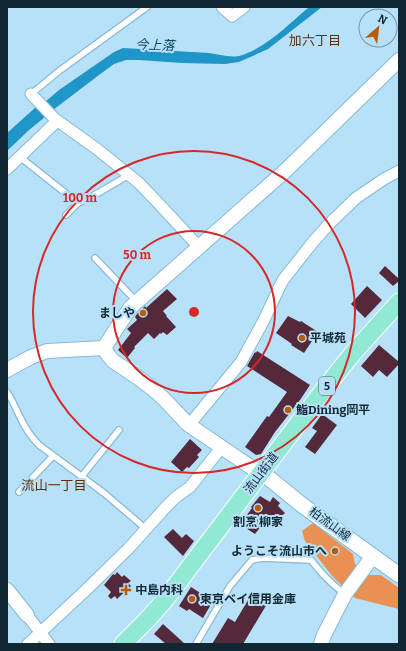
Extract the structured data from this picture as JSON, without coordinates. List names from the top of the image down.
{
  "streets": {
    "main road": ["5", "流山街道", "柏流山線"]
  },
  "crossings": [
    ["流山街道", "柏流山線"]
  ],
  "districts": ["加六丁目", "流山一丁目"],
  "water": ["今上落"],
  "places": {
    "other": [
      "ましや",
      "平城苑",
      "鮨Dining岡平",
      "割烹 柳家",
      "ようこそ流山市へ",
      "東京ベイ信用金庫"
    ],
    "health": ["中島内科"]
  },
  "north": "top right",
  "rings": ["100 m", "50 m"]
}
